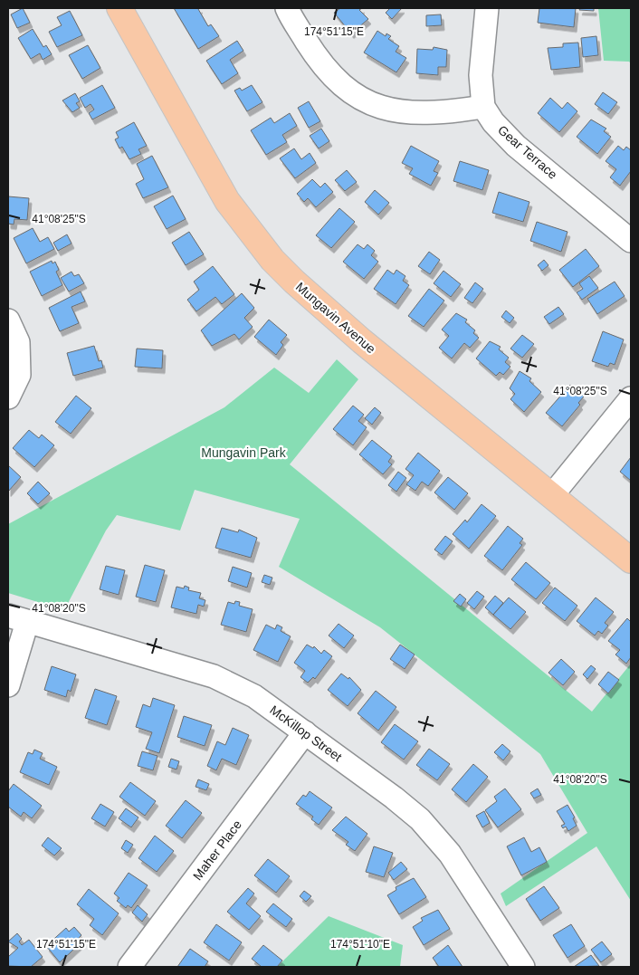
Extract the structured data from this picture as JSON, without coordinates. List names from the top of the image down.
{
  "streets": {
    "main road": ["Mungavin Avenue"],
    "street": ["Gear Terrace", "McKillop Street", "Maher Place"]
  },
  "crossings": [
    ["McKillop Street", "Maher Place"]
  ],
  "parks": ["Mungavin Park"],
  "coordinates": [
    "174°51'15\"E",
    "41°08'25\"S",
    "41°08'20\"S",
    "174°51'10\"E"
  ]
}
